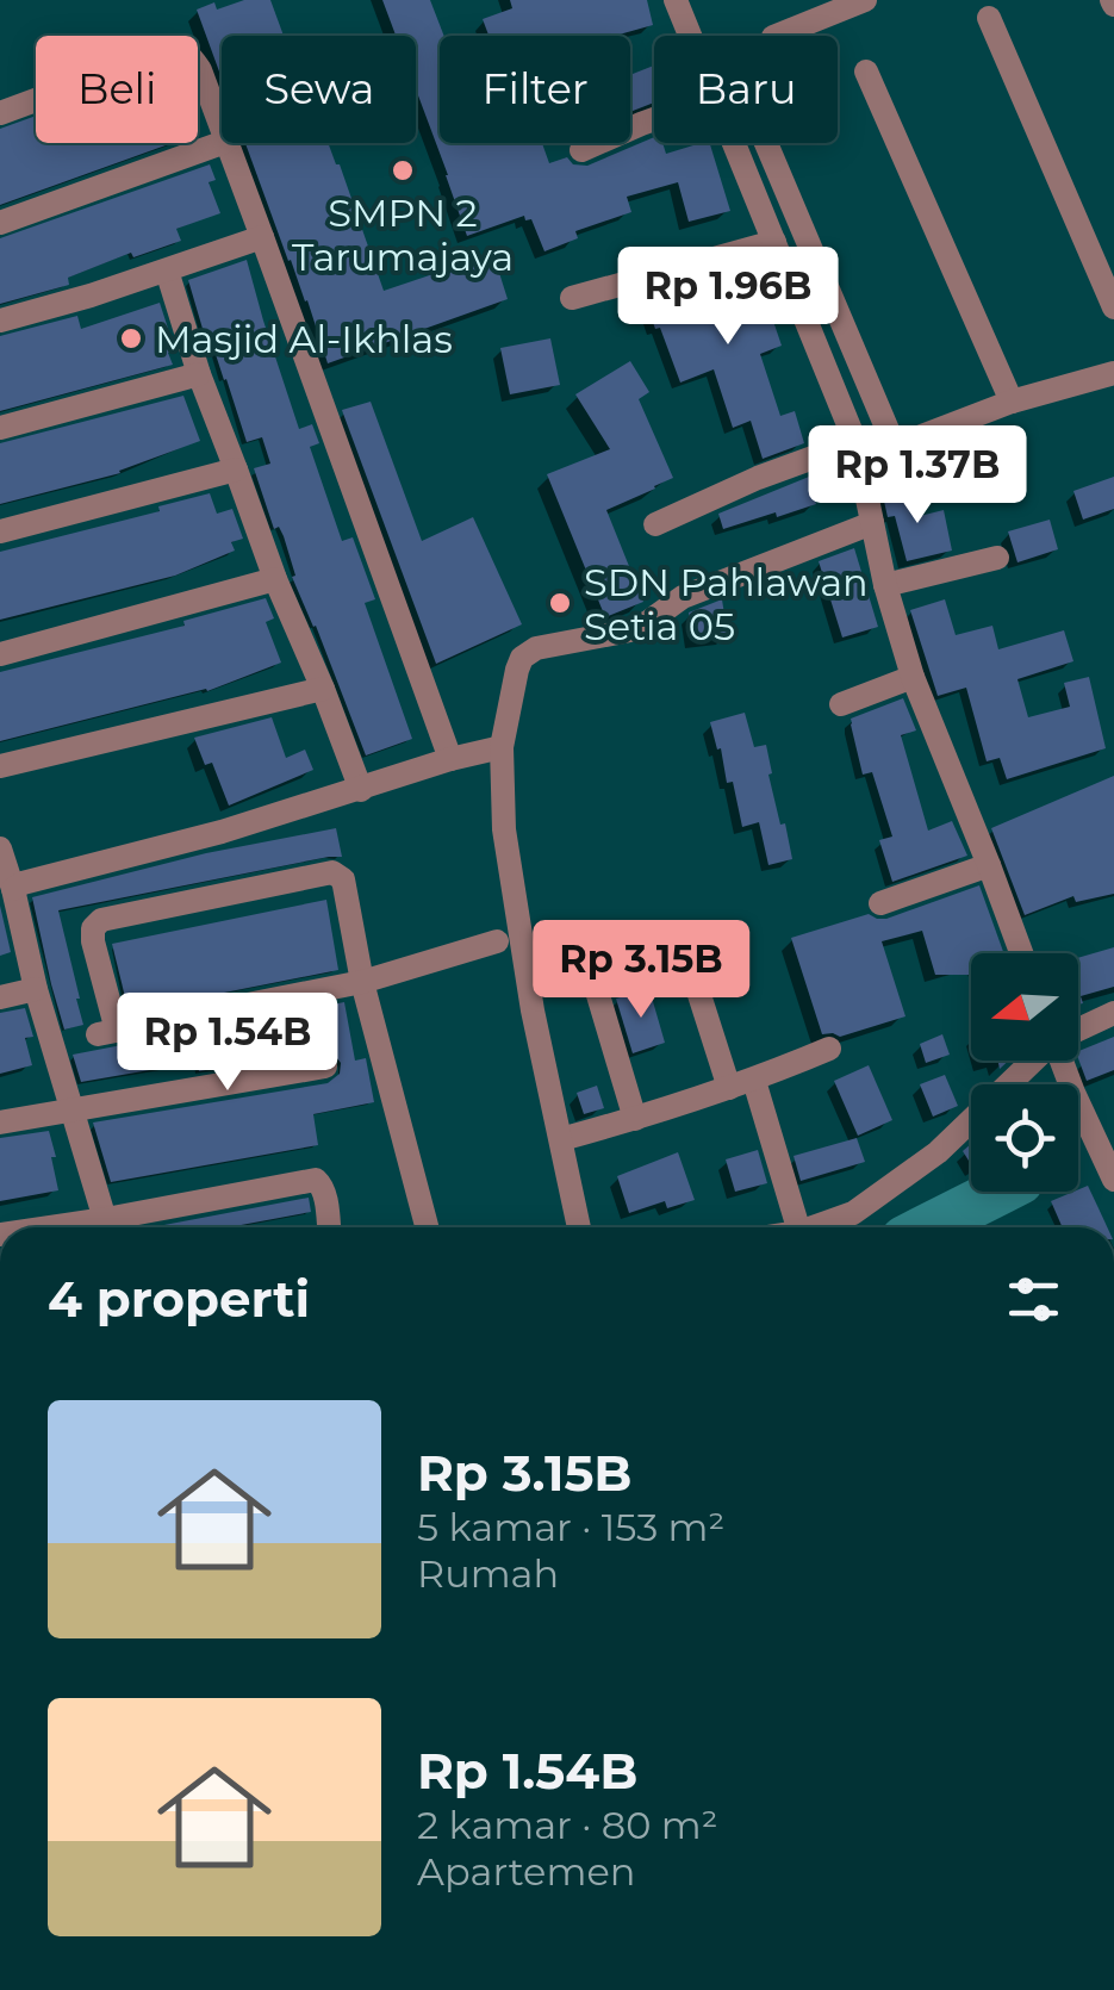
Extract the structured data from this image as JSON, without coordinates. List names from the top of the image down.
{
  "places": ["SMPN 2 Tarumajaya", "Masjid Al-Ikhlas", "SDN Pahlawan Setia 05"],
  "north": "left",
  "page": {
    "chip": [
      "Beli",
      "Sewa",
      "Filter",
      "Baru"
    ],
    "price": [
      "Rp 1.96B",
      "Rp 1.37B",
      "Rp 3.15B",
      "Rp 1.54B"
    ],
    "heading": "4 properti",
    "list": [
      {
        "name": "Rp 3.15B",
        "note": "5 kamar · 153 m² · Rumah"
      },
      {
        "name": "Rp 1.54B",
        "note": "2 kamar · 80 m² · Apartemen"
      }
    ]
  }
}
